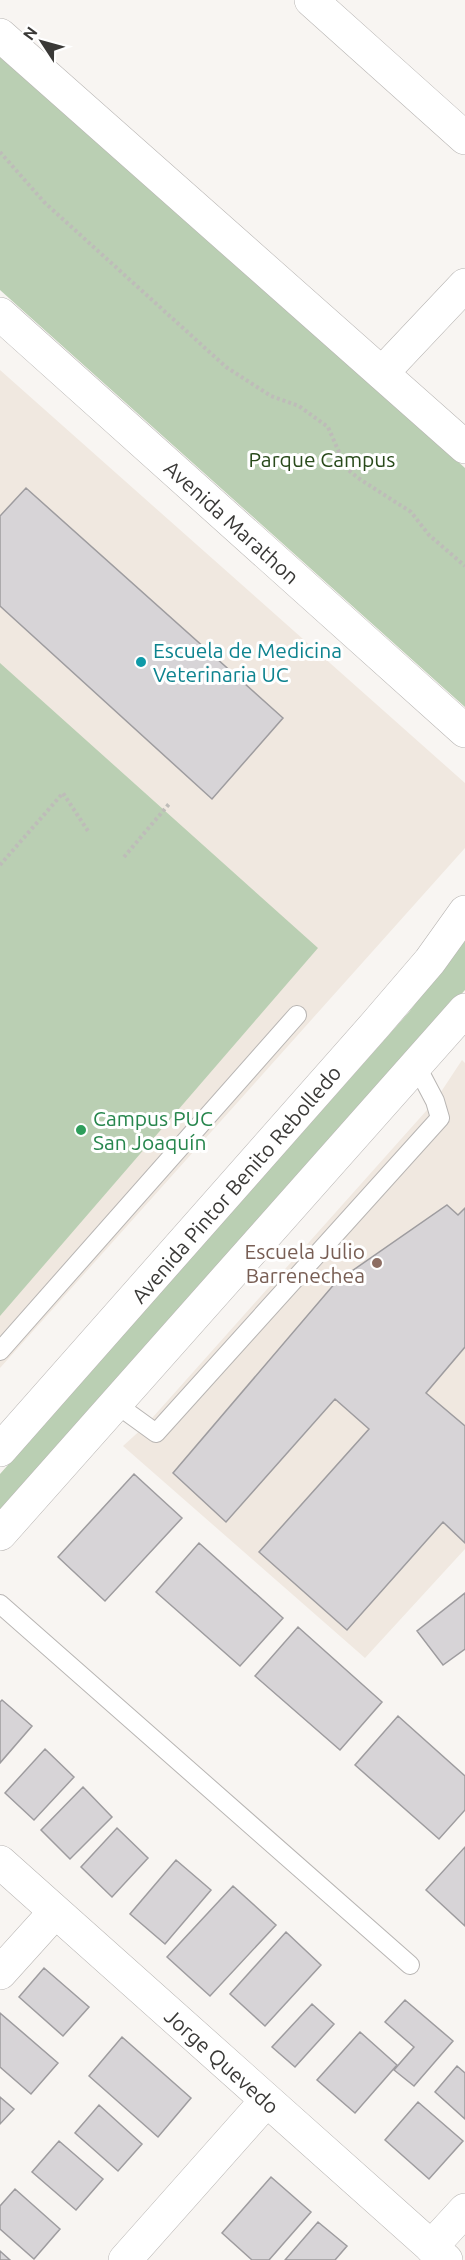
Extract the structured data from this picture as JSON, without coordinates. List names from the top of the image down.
{
  "streets": {
    "street": ["Avenida Marathon", "Avenida Pintor Benito Rebolledo", "Jorge Quevedo"]
  },
  "parks": ["Parque Campus"],
  "places": ["Escuela de Medicina Veterinaria UC", "Campus PUC San Joaquín", "Escuela Julio Barrenechea"],
  "north": "top left"
}
